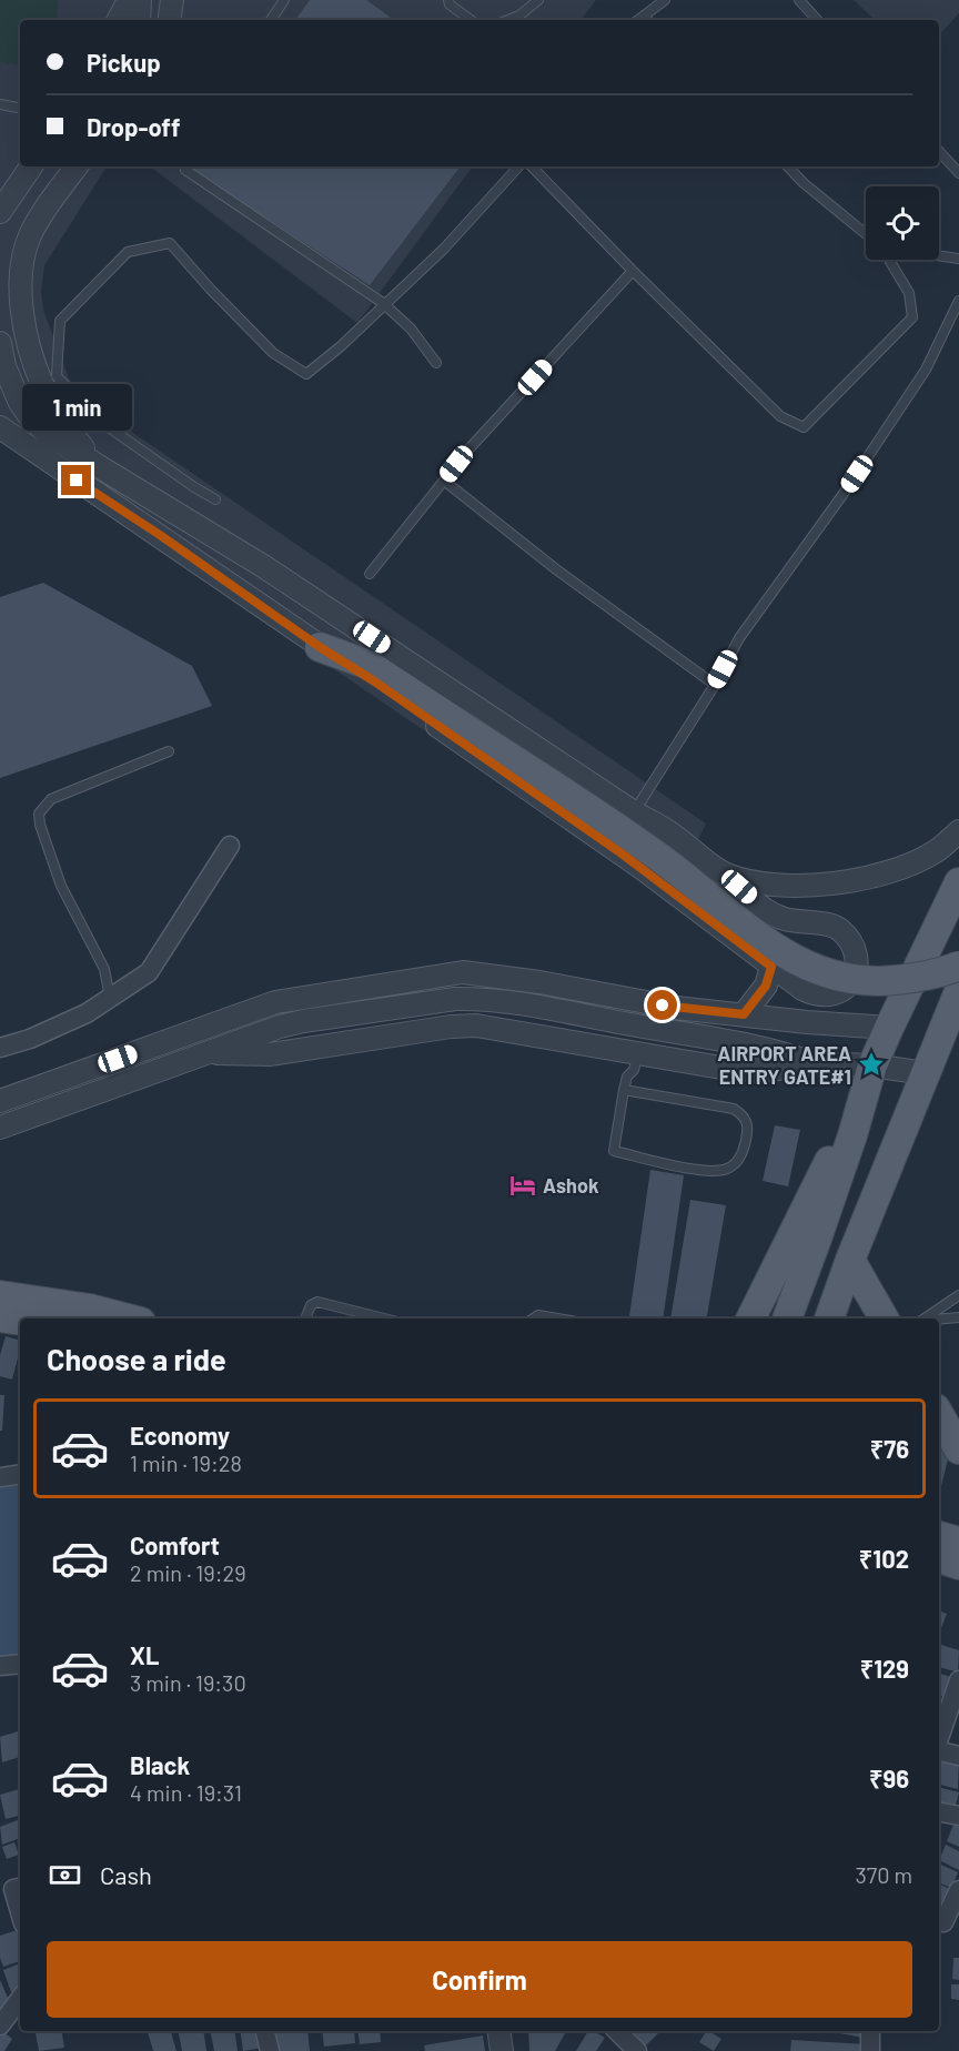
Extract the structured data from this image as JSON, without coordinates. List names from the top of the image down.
{
  "places": {
    "place": ["AIRPORT AREA ENTRY GATE#1"],
    "hotel": ["Ashok"]
  },
  "page": {
    "banner": ["Pickup", "Drop-off"],
    "bubble": "1 min",
    "heading": "Choose a ride",
    "list": [
      {
        "name": "Economy",
        "note": "1 min · 19:28",
        "value": "₹76"
      },
      {
        "name": "Comfort",
        "note": "2 min · 19:29",
        "value": "₹102"
      },
      {
        "name": "XL",
        "note": "3 min · 19:30",
        "value": "₹129"
      },
      {
        "name": "Black",
        "note": "4 min · 19:31",
        "value": "₹96"
      }
    ],
    "pay": ["Cash", "370 m"],
    "buttons": "Confirm"
  }
}
